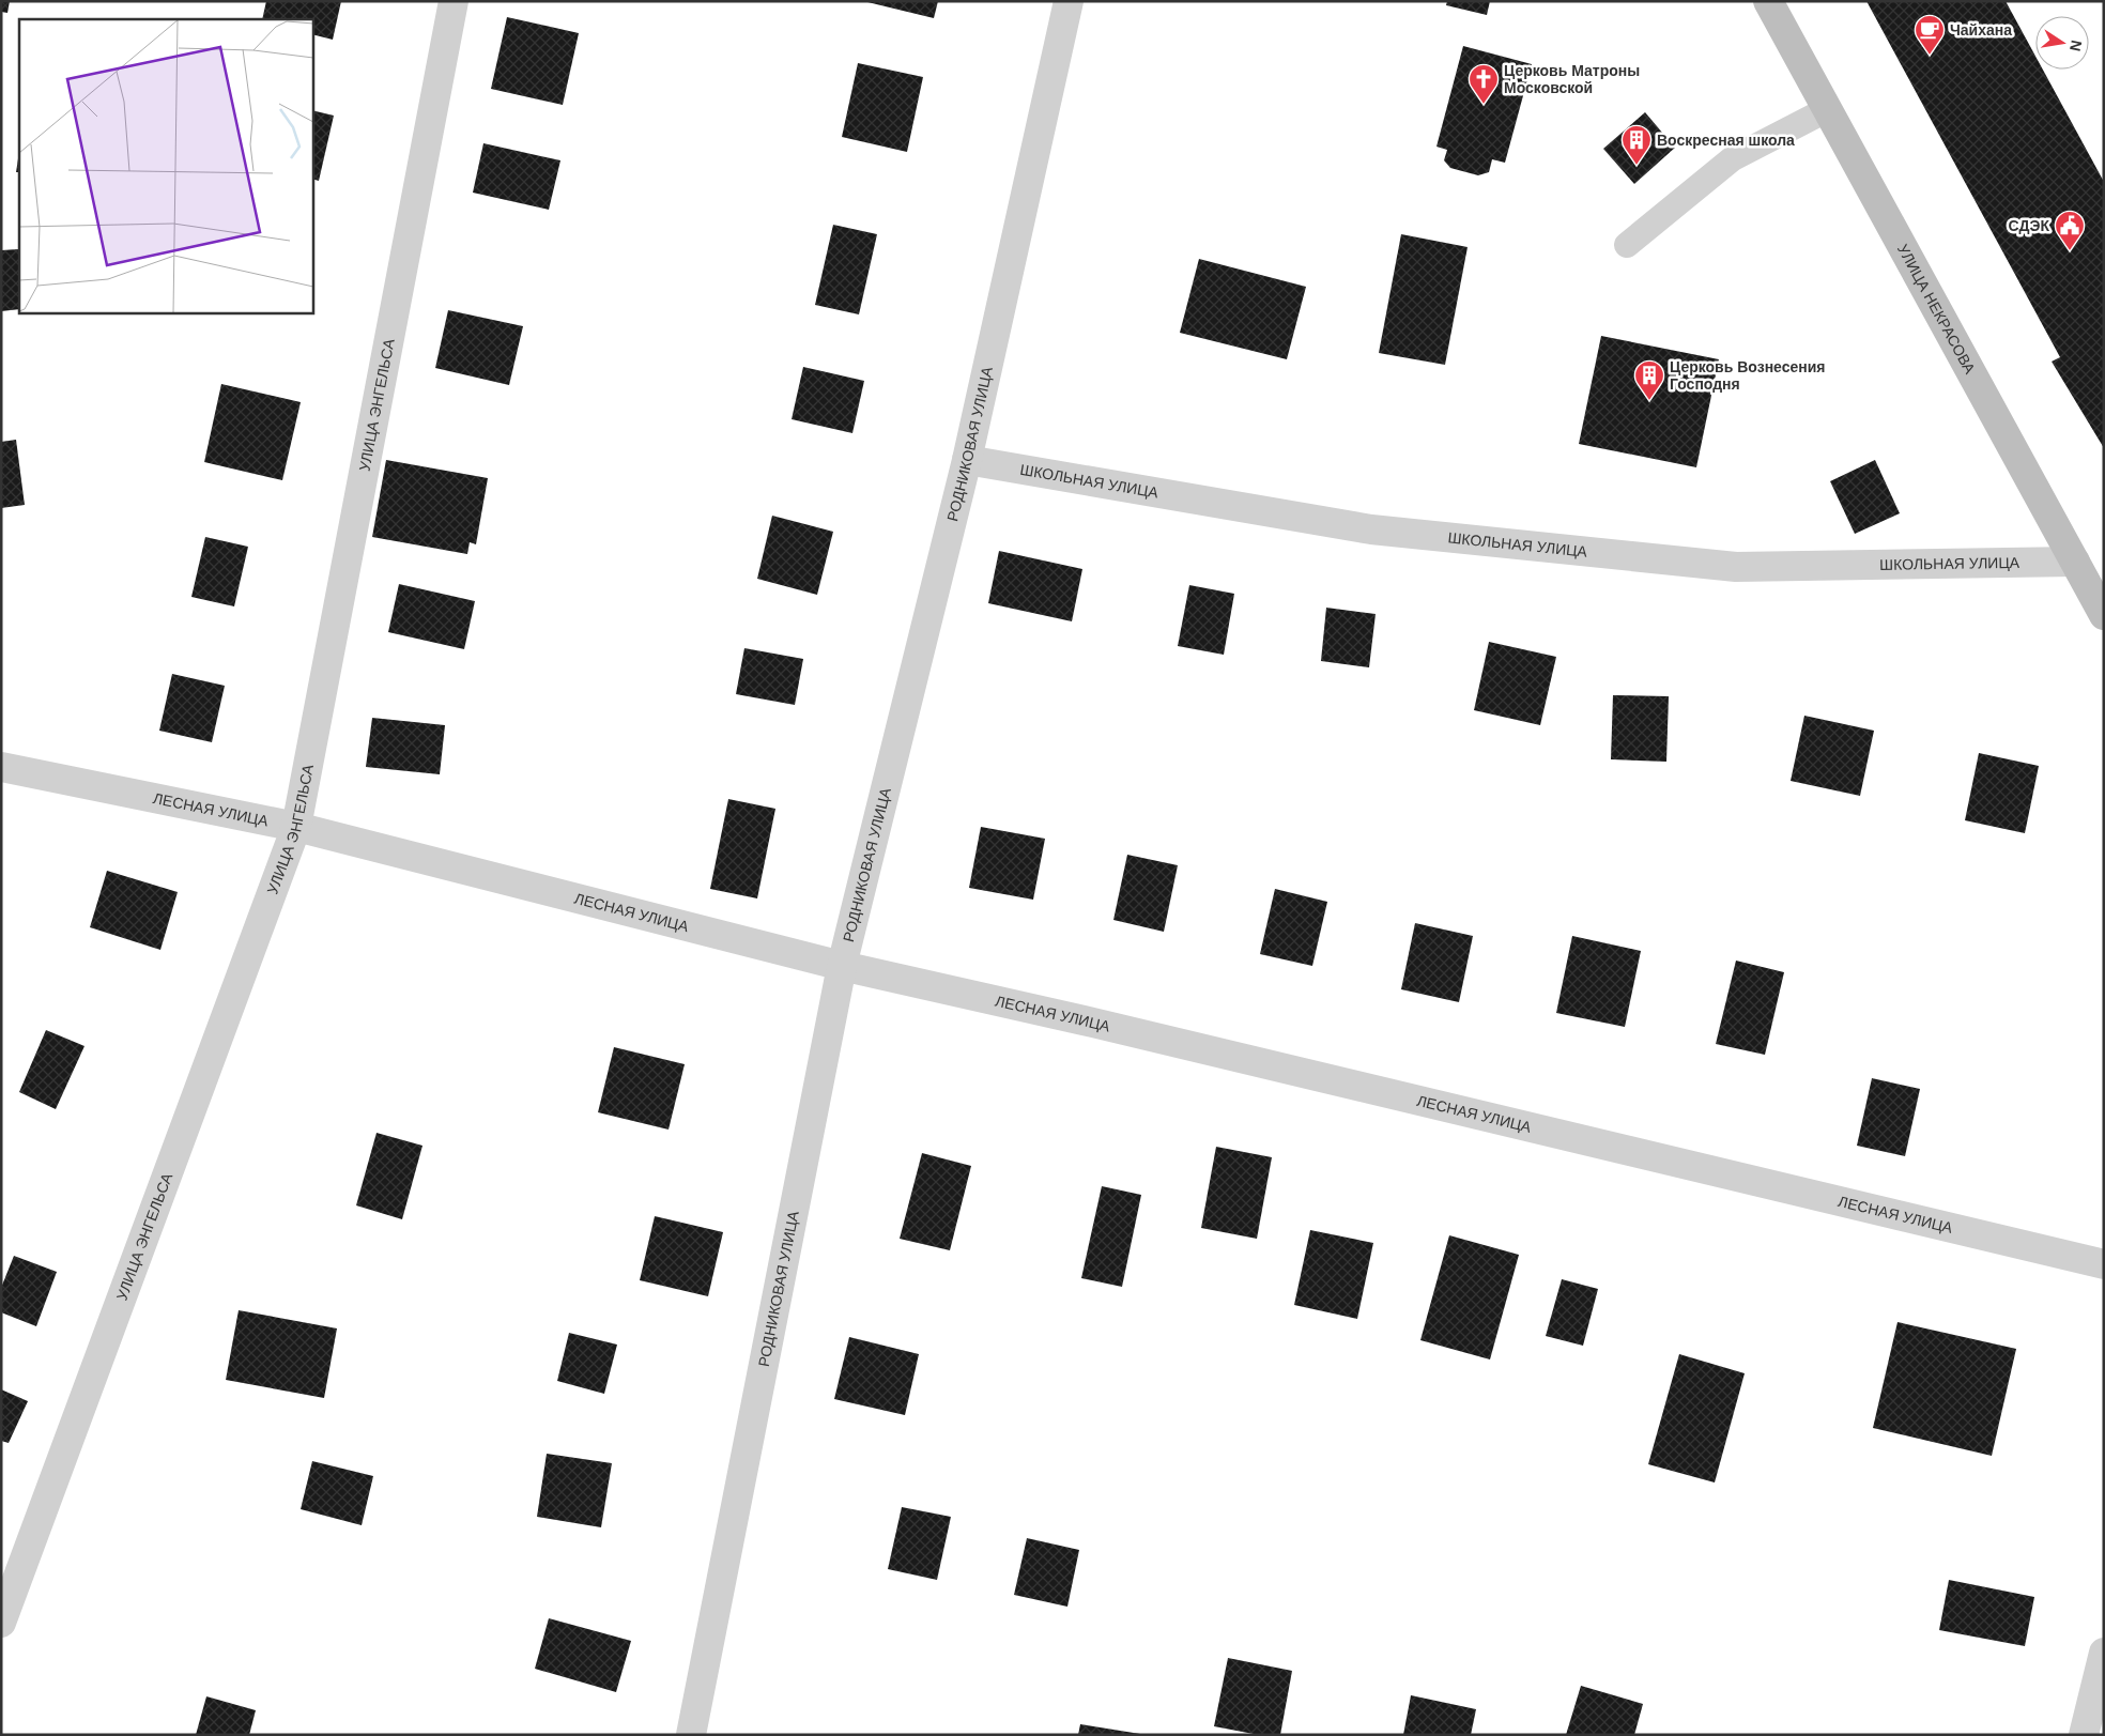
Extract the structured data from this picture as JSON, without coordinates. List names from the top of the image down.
{
  "streets": {
    "street": [
      "УЛИЦА НЕКРАСОВА",
      "УЛИЦА ЭНГЕЛЬСА",
      "РОДНИКОВАЯ УЛИЦА",
      "ШКОЛЬНАЯ УЛИЦА",
      "ЛЕСНАЯ УЛИЦА"
    ]
  },
  "crossings": [
    ["УЛИЦА НЕКРАСОВА", "ШКОЛЬНАЯ УЛИЦА"],
    ["УЛИЦА ЭНГЕЛЬСА", "ЛЕСНАЯ УЛИЦА"],
    ["РОДНИКОВАЯ УЛИЦА", "ШКОЛЬНАЯ УЛИЦА"],
    ["РОДНИКОВАЯ УЛИЦА", "ЛЕСНАЯ УЛИЦА"]
  ],
  "places": {
    "cafe": ["Чайхана"],
    "church": ["Церковь Матроны Московской"],
    "building": ["Воскресная школа", "Церковь Вознесения Господня"],
    "public building": ["СДЭК"]
  },
  "north": "right"
}
